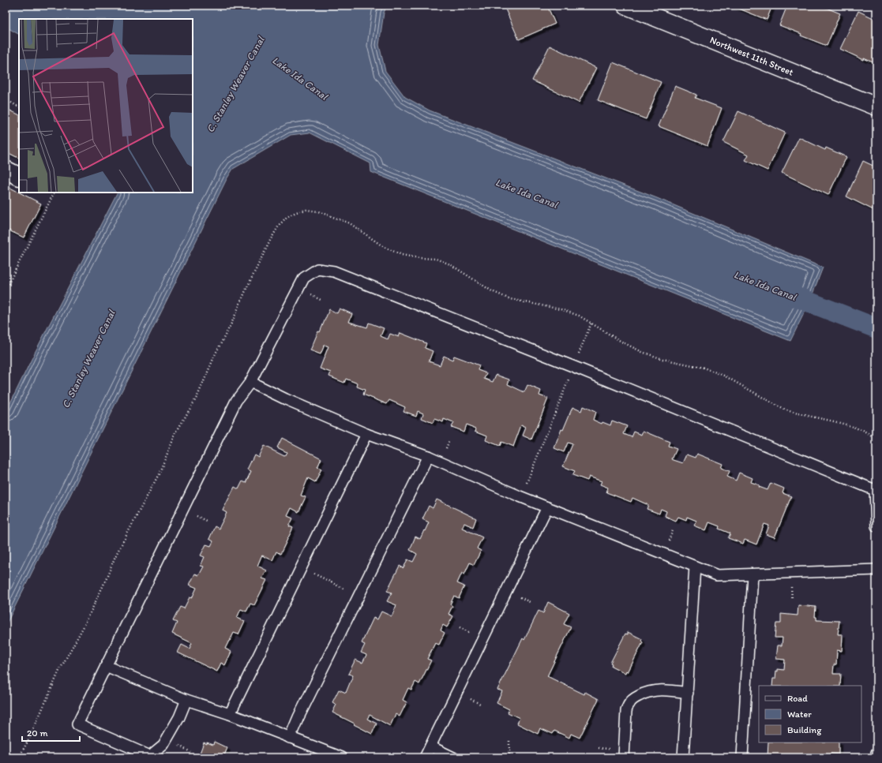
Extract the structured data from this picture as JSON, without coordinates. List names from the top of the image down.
{
  "streets": {
    "street": ["Northwest 11th Street"]
  },
  "water": ["Lake Ida Canal", "C. Stanley Weaver Canal"],
  "legend": ["Road", "Water", "Building"],
  "scale_bar": "20 m"
}
